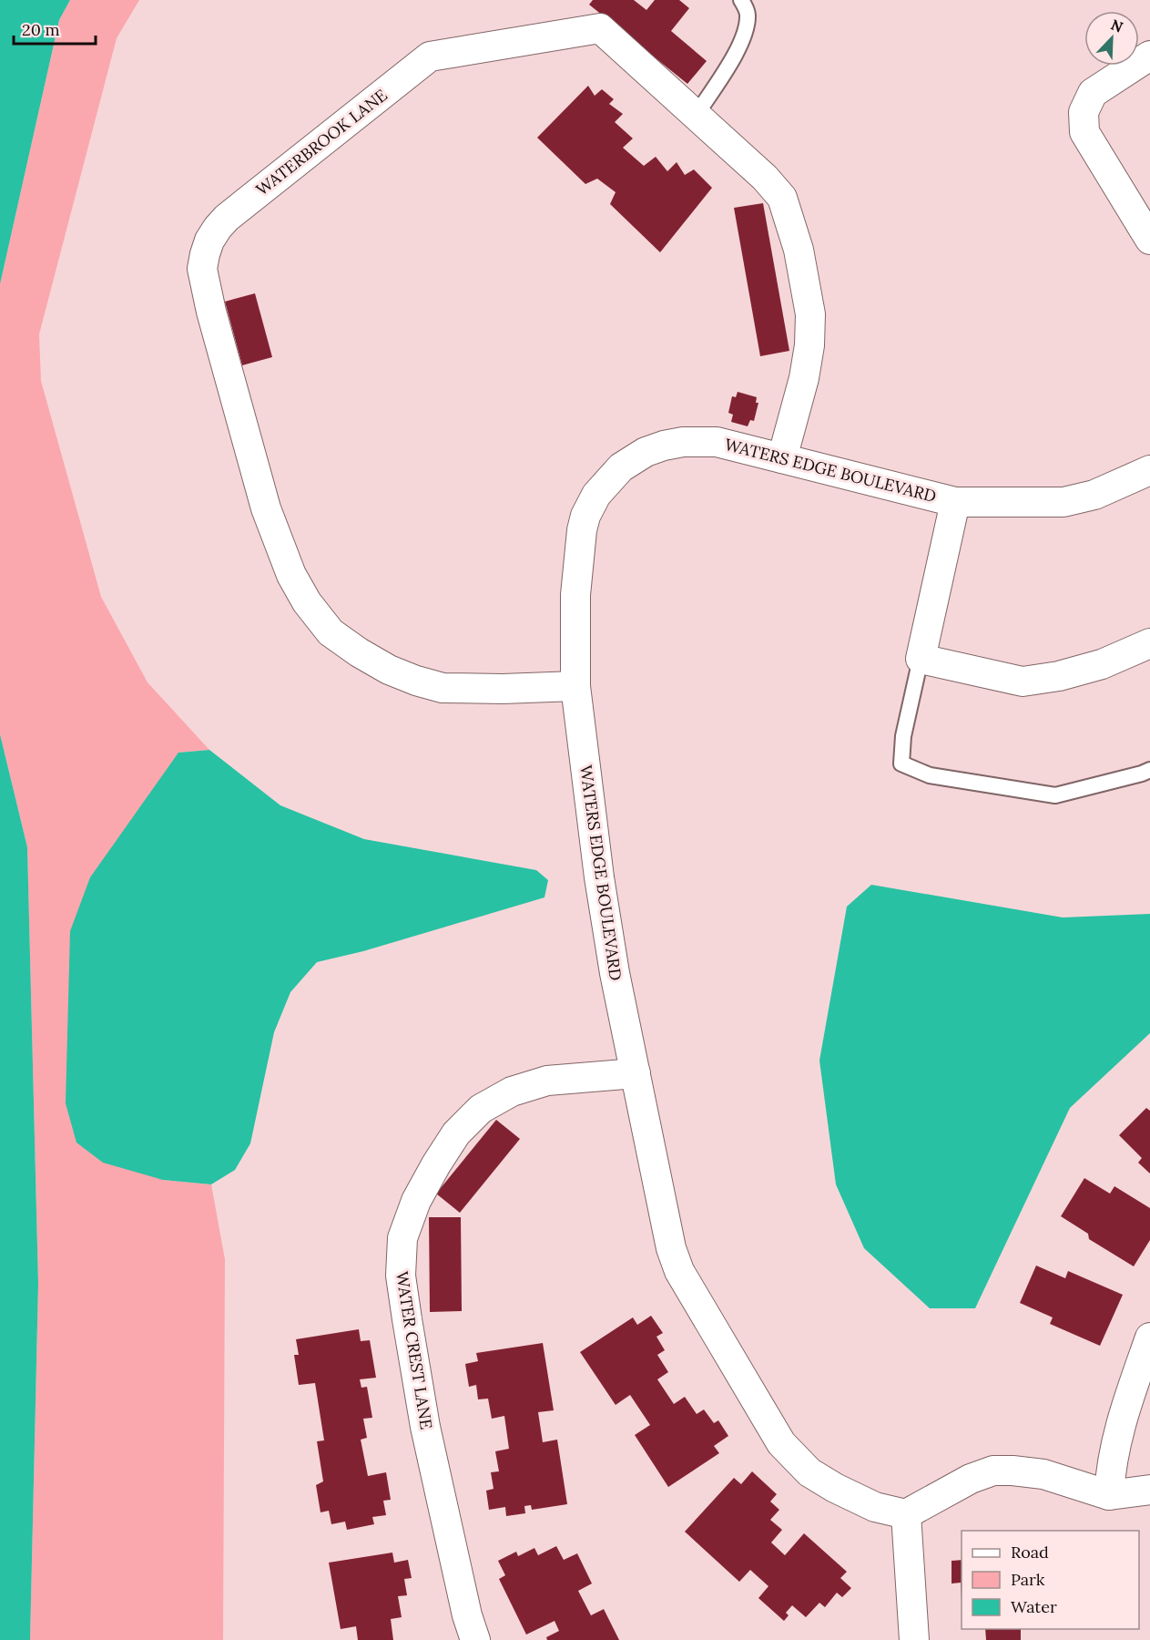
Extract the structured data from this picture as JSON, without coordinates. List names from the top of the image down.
{
  "streets": {
    "street": ["WATERBROOK LANE", "WATERS EDGE BOULEVARD", "WATER CREST LANE"]
  },
  "crossings": [
    ["WATERBROOK LANE", "WATERS EDGE BOULEVARD"],
    ["WATERS EDGE BOULEVARD", "WATER CREST LANE"]
  ],
  "legend": ["Road", "Park", "Water"],
  "scale_bar": "20 m",
  "north": "top right"
}
